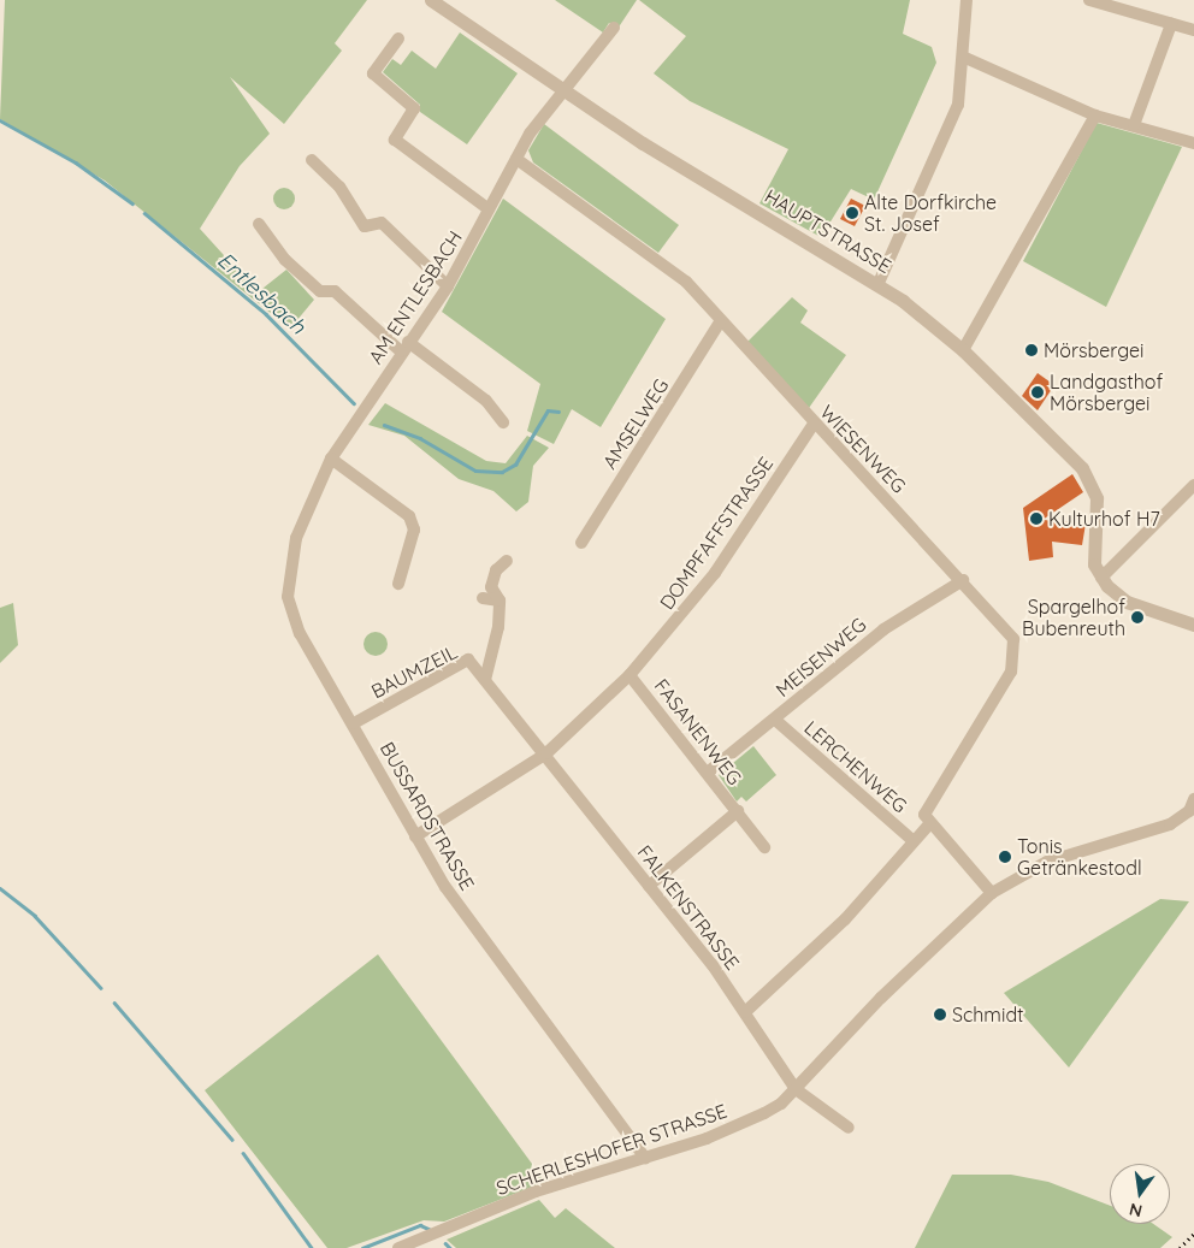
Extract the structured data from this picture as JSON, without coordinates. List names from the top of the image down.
{
  "streets": {
    "street": [
      "HAUPTSTRASSE",
      "AM ENTLESBACH",
      "AMSELWEG",
      "WIESENWEG",
      "DOMPFAFFSTRASSE",
      "MEISENWEG",
      "BAUMZEIL",
      "FASANENWEG",
      "LERCHENWEG",
      "BUSSARDSTRASSE",
      "FALKENSTRASSE",
      "SCHERLESHOFER STRASSE"
    ]
  },
  "crossings": [
    ["HAUPTSTRASSE", "AM ENTLESBACH"],
    ["AM ENTLESBACH", "WIESENWEG"],
    ["AM ENTLESBACH", "BUSSARDSTRASSE"],
    ["AMSELWEG", "WIESENWEG"],
    ["WIESENWEG", "DOMPFAFFSTRASSE"],
    ["WIESENWEG", "MEISENWEG"],
    ["DOMPFAFFSTRASSE", "BAUMZEIL"],
    ["DOMPFAFFSTRASSE", "FASANENWEG"],
    ["DOMPFAFFSTRASSE", "BUSSARDSTRASSE"],
    ["DOMPFAFFSTRASSE", "FALKENSTRASSE"],
    ["MEISENWEG", "FASANENWEG"],
    ["MEISENWEG", "LERCHENWEG"],
    ["BAUMZEIL", "BUSSARDSTRASSE"],
    ["BAUMZEIL", "FALKENSTRASSE"],
    ["FASANENWEG", "FALKENSTRASSE"],
    ["BUSSARDSTRASSE", "SCHERLESHOFER STRASSE"],
    ["FALKENSTRASSE", "SCHERLESHOFER STRASSE"]
  ],
  "water": ["Entlesbach"],
  "places": [
    "Alte Dorfkirche St. Josef",
    "Mörsbergei",
    "Landgasthof Mörsbergei",
    "Kulturhof H7",
    "Spargelhof Bubenreuth",
    "Tonis Getränkestodl",
    "Schmidt"
  ],
  "north": "bottom"
}
